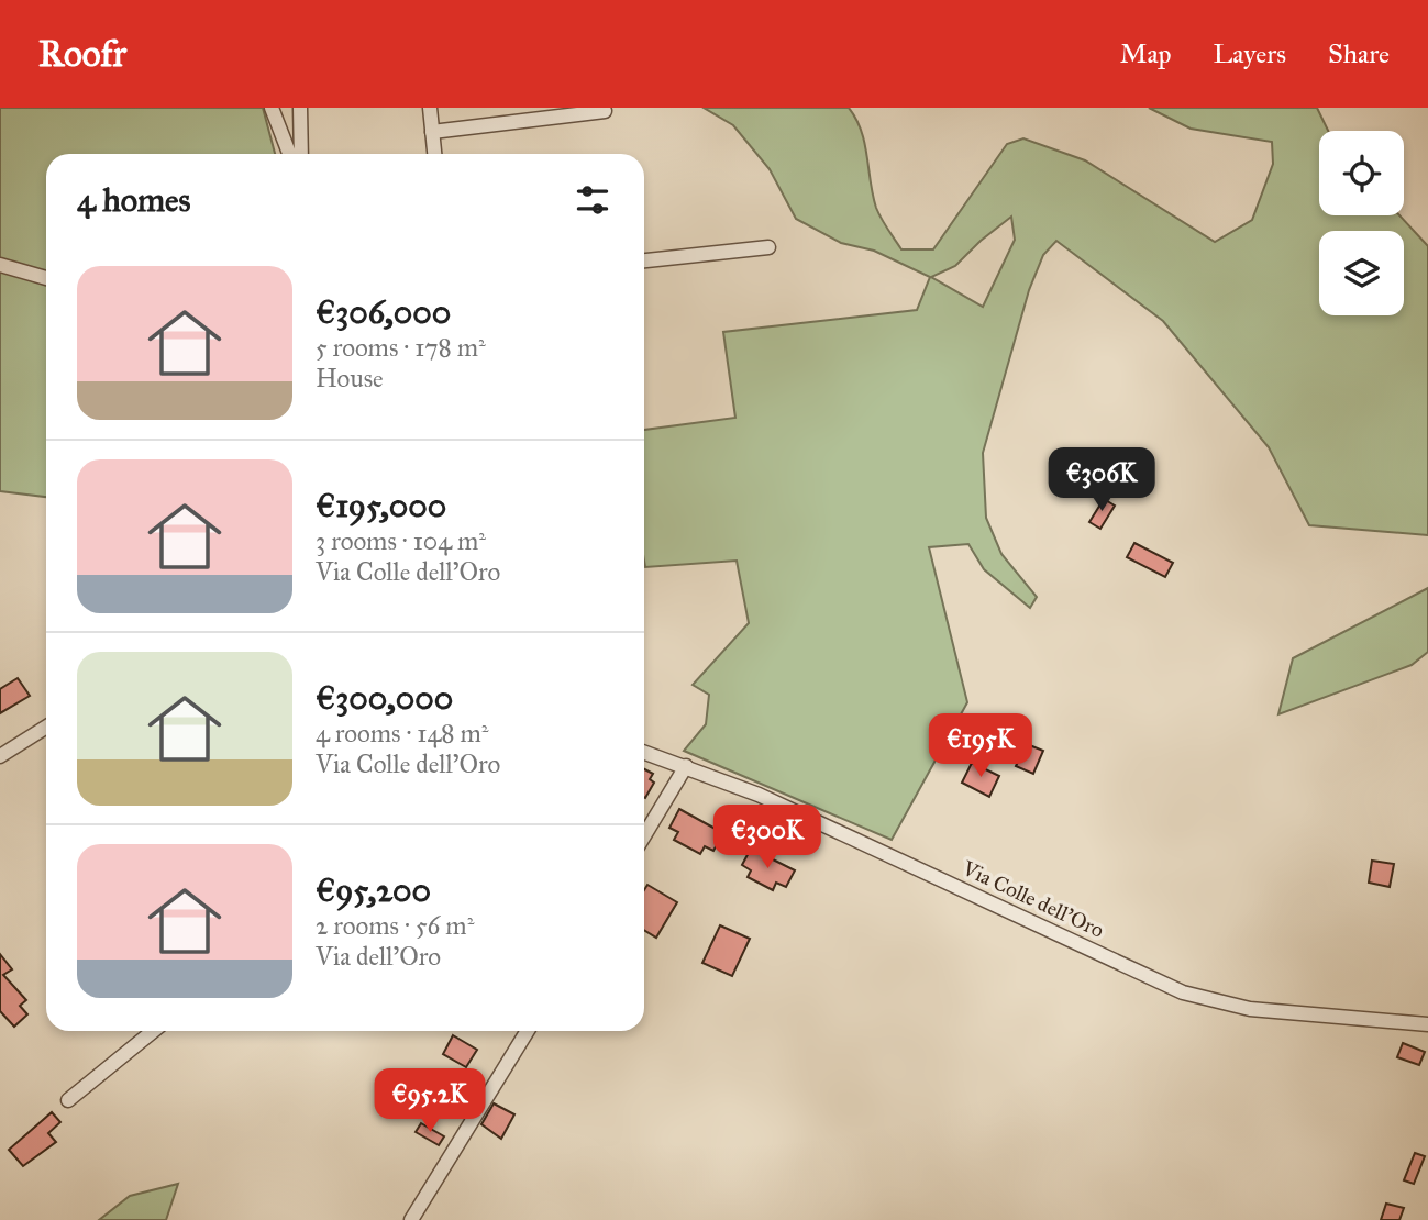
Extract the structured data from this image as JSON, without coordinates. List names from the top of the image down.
{
  "streets": {
    "street": ["Via Colle dell'Oro"]
  },
  "page": {
    "header": "Roofr",
    "nav": ["Map", "Layers", "Share"],
    "heading": "4 homes",
    "list": [
      {
        "name": "€306,000",
        "note": "5 rooms · 178 m² · House"
      },
      {
        "name": "€195,000",
        "note": "3 rooms · 104 m² · Via Colle dell'Oro"
      },
      {
        "name": "€300,000",
        "note": "4 rooms · 148 m² · Via Colle dell'Oro"
      },
      {
        "name": "€95,200",
        "note": "2 rooms · 56 m² · Via dell'Oro"
      }
    ],
    "price": [
      "€306K",
      "€195K",
      "€300K",
      "€95.2K"
    ]
  }
}
